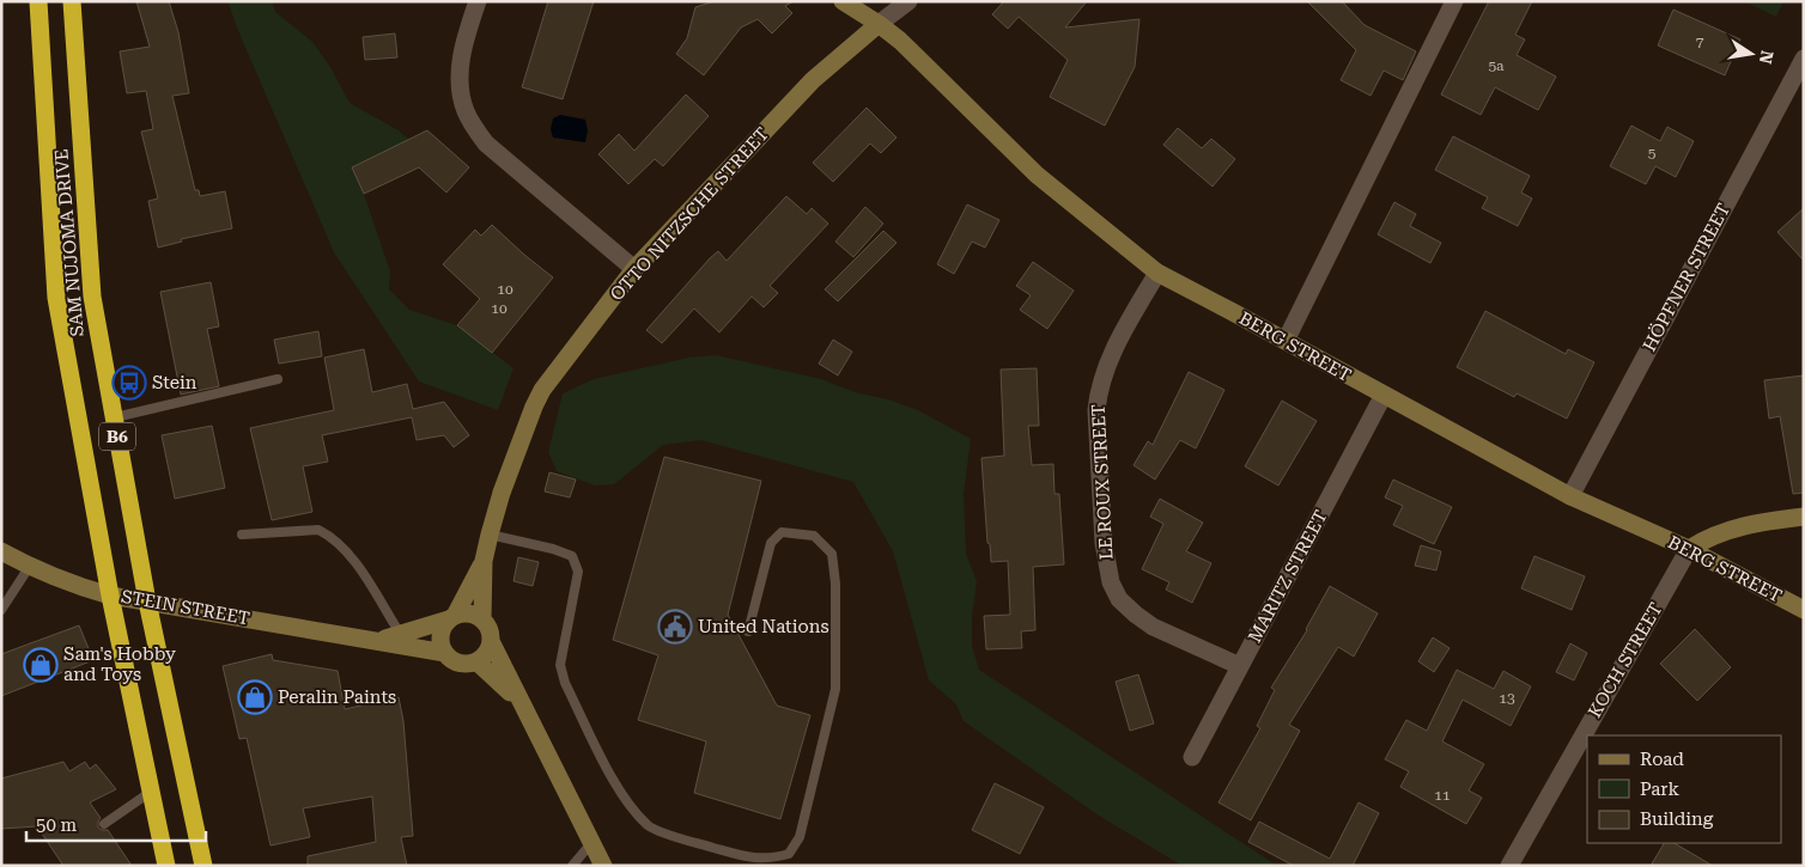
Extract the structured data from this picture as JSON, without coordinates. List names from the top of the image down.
{
  "streets": {
    "highway": ["SAM NUJOMA DRIVE", "B6"],
    "street": [
      "OTTO NITZSCHE STREET",
      "HÖPFNER STREET",
      "BERG STREET",
      "LE ROUX STREET",
      "MARITZ STREET",
      "STEIN STREET",
      "KOCH STREET"
    ]
  },
  "crossings": [
    ["OTTO NITZSCHE STREET", "BERG STREET"],
    ["OTTO NITZSCHE STREET", "STEIN STREET"],
    ["SAM NUJOMA DRIVE", "STEIN STREET"],
    ["HÖPFNER STREET", "BERG STREET"],
    ["BERG STREET", "LE ROUX STREET"],
    ["BERG STREET", "MARITZ STREET"],
    ["BERG STREET", "KOCH STREET"],
    ["LE ROUX STREET", "MARITZ STREET"]
  ],
  "places": {
    "bus stop": ["Stein"],
    "public building": ["United Nations"],
    "shop": ["Sam's Hobby and Toys", "Peralin Paints"]
  },
  "house_numbers": [
    "7",
    "5a",
    "5",
    "10",
    "10",
    "13",
    "11"
  ],
  "legend": ["Road", "Park", "Building"],
  "scale_bar": "50 m",
  "north": "right"
}
